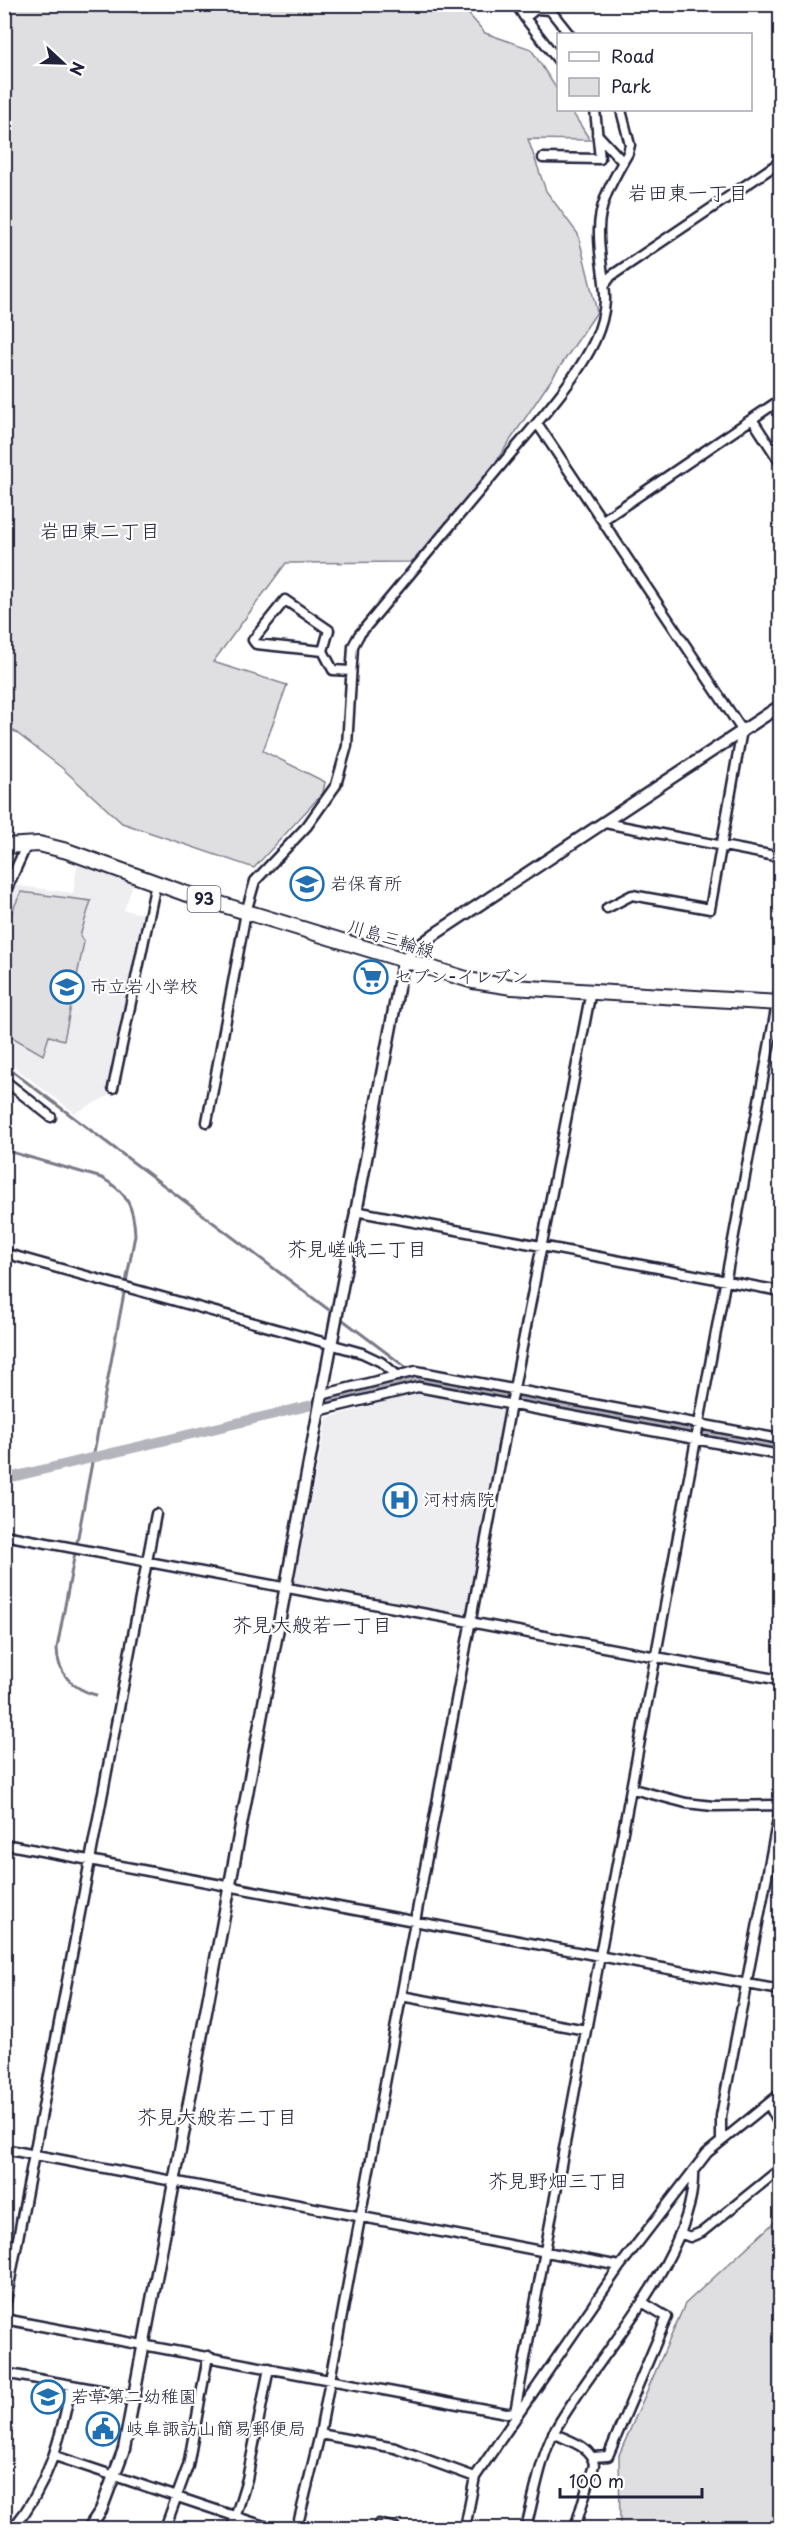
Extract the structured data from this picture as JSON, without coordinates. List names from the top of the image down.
{
  "streets": {
    "main road": ["93", "川島三輪線"]
  },
  "districts": [
    "岩田東一丁目",
    "岩田東二丁目",
    "芥見嵯峨二丁目",
    "芥見大般若一丁目",
    "芥見大般若二丁目",
    "芥見野畑三丁目"
  ],
  "places": {
    "school or university": ["岩保育所", "市立岩小学校", "若草第二幼稚園"],
    "supermarket": ["セブン-イレブン"],
    "hospital": ["河村病院"],
    "public building": ["岐阜諏訪山簡易郵便局"]
  },
  "legend": ["Road", "Park"],
  "scale_bar": "100 m",
  "north": "right"
}
